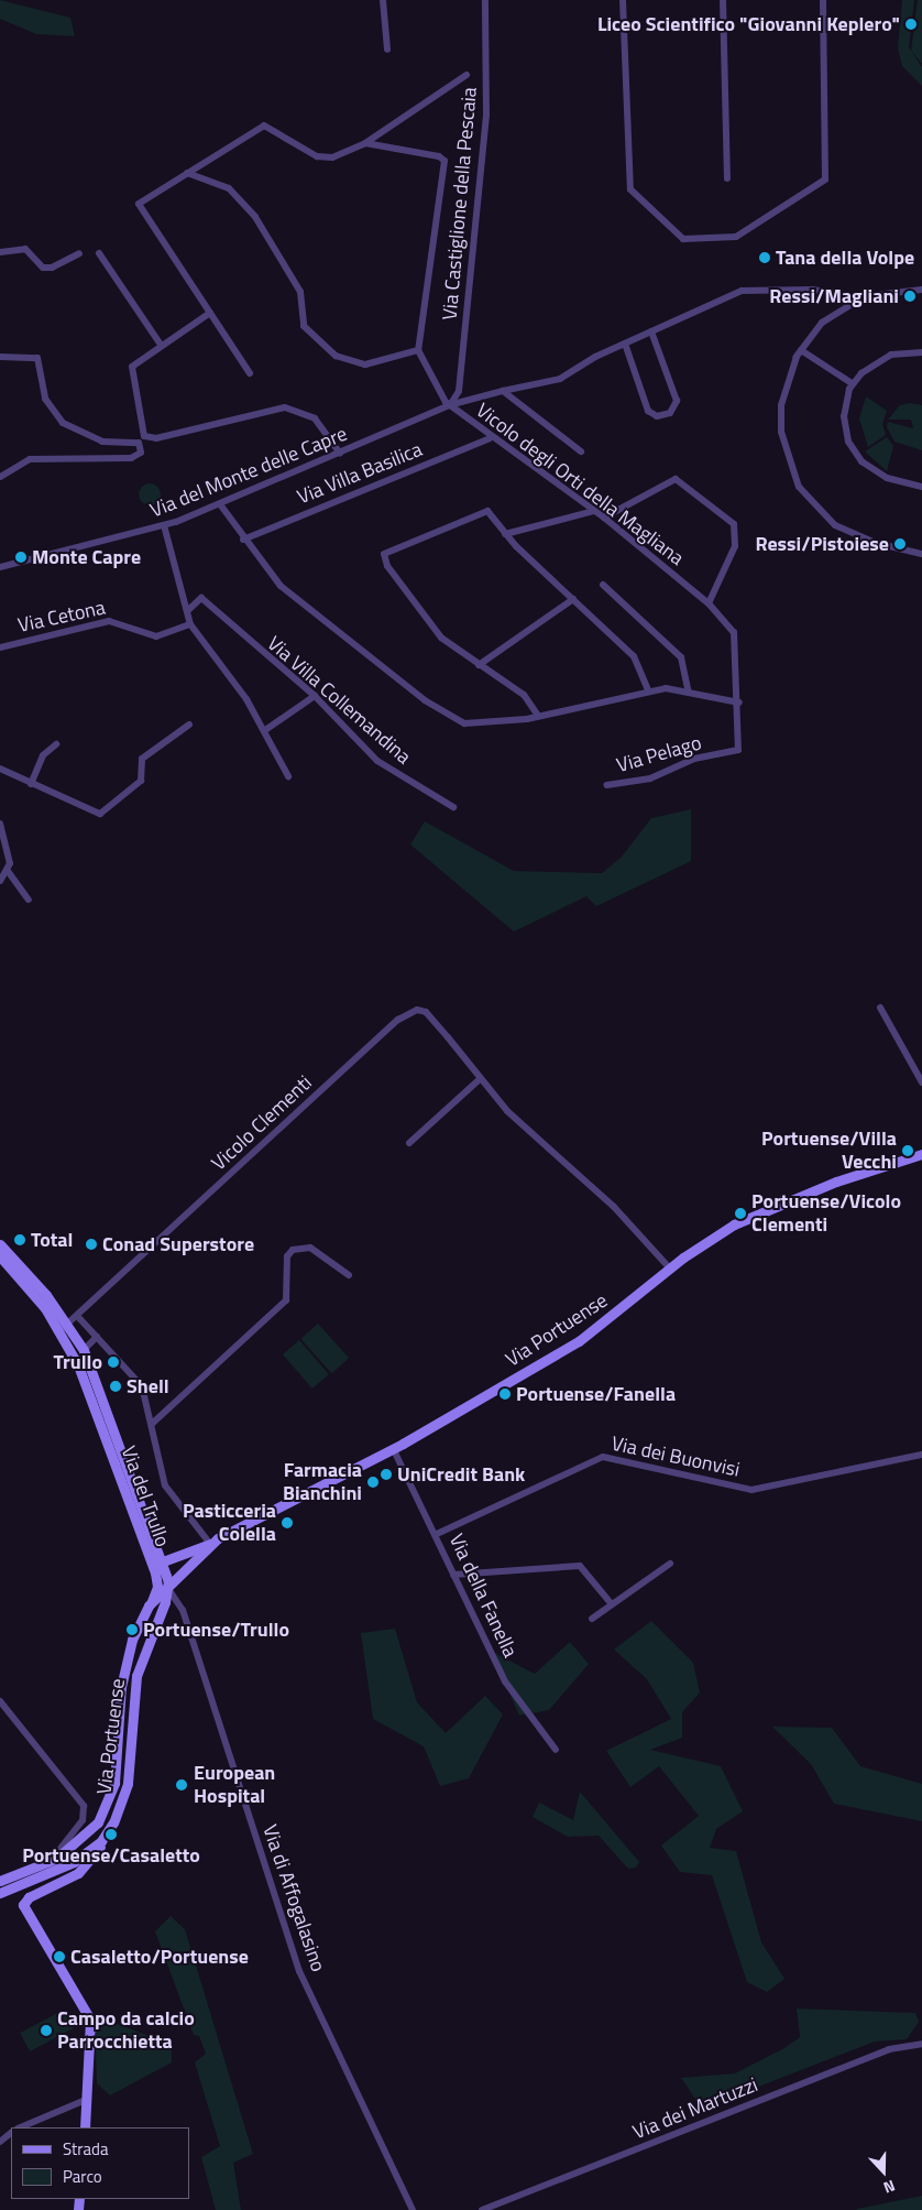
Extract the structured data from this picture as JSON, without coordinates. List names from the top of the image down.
{
  "streets": {
    "main road": ["Via Portuense", "Via del Trullo"],
    "street": [
      "Via Castiglione della Pescaia",
      "Via del Monte delle Capre",
      "Via Villa Basilica",
      "Vicolo degli Orti della Magliana",
      "Via Cetona",
      "Via Villa Collemandina",
      "Via Pelago",
      "Vicolo Clementi",
      "Via dei Buonvisi",
      "Via della Fanella",
      "Via di Affogalasino",
      "Via dei Martuzzi"
    ]
  },
  "crossings": [
    ["Via Castiglione della Pescaia", "Via del Monte delle Capre"],
    ["Via Castiglione della Pescaia", "Vicolo degli Orti della Magliana"],
    ["Via del Monte delle Capre", "Vicolo degli Orti della Magliana"],
    ["Via Villa Basilica", "Vicolo degli Orti della Magliana"],
    ["Vicolo degli Orti della Magliana", "Via Pelago"],
    ["Vicolo Clementi", "Via Portuense"],
    ["Vicolo Clementi", "Via del Trullo"],
    ["Via Portuense", "Via del Trullo"],
    ["Via Portuense", "Via della Fanella"],
    ["Via Portuense", "Via di Affogalasino"],
    ["Via dei Buonvisi", "Via della Fanella"],
    ["Via del Trullo", "Via di Affogalasino"]
  ],
  "places": [
    "Liceo Scientifico \"Giovanni Keplero\"",
    "Tana della Volpe",
    "Ressi/Magliani",
    "Ressi/Pistoiese",
    "Monte Capre",
    "Portuense/Villa Vecchi",
    "Portuense/Vicolo Clementi",
    "Total",
    "Conad Superstore",
    "Trullo",
    "Shell",
    "Portuense/Fanella",
    "UniCredit Bank",
    "Farmacia Bianchini",
    "Pasticceria Colella",
    "Portuense/Trullo",
    "European Hospital",
    "Portuense/Casaletto",
    "Casaletto/Portuense",
    "Campo da calcio Parrocchietta"
  ],
  "legend": ["Strada", "Parco"],
  "north": "bottom"
}
